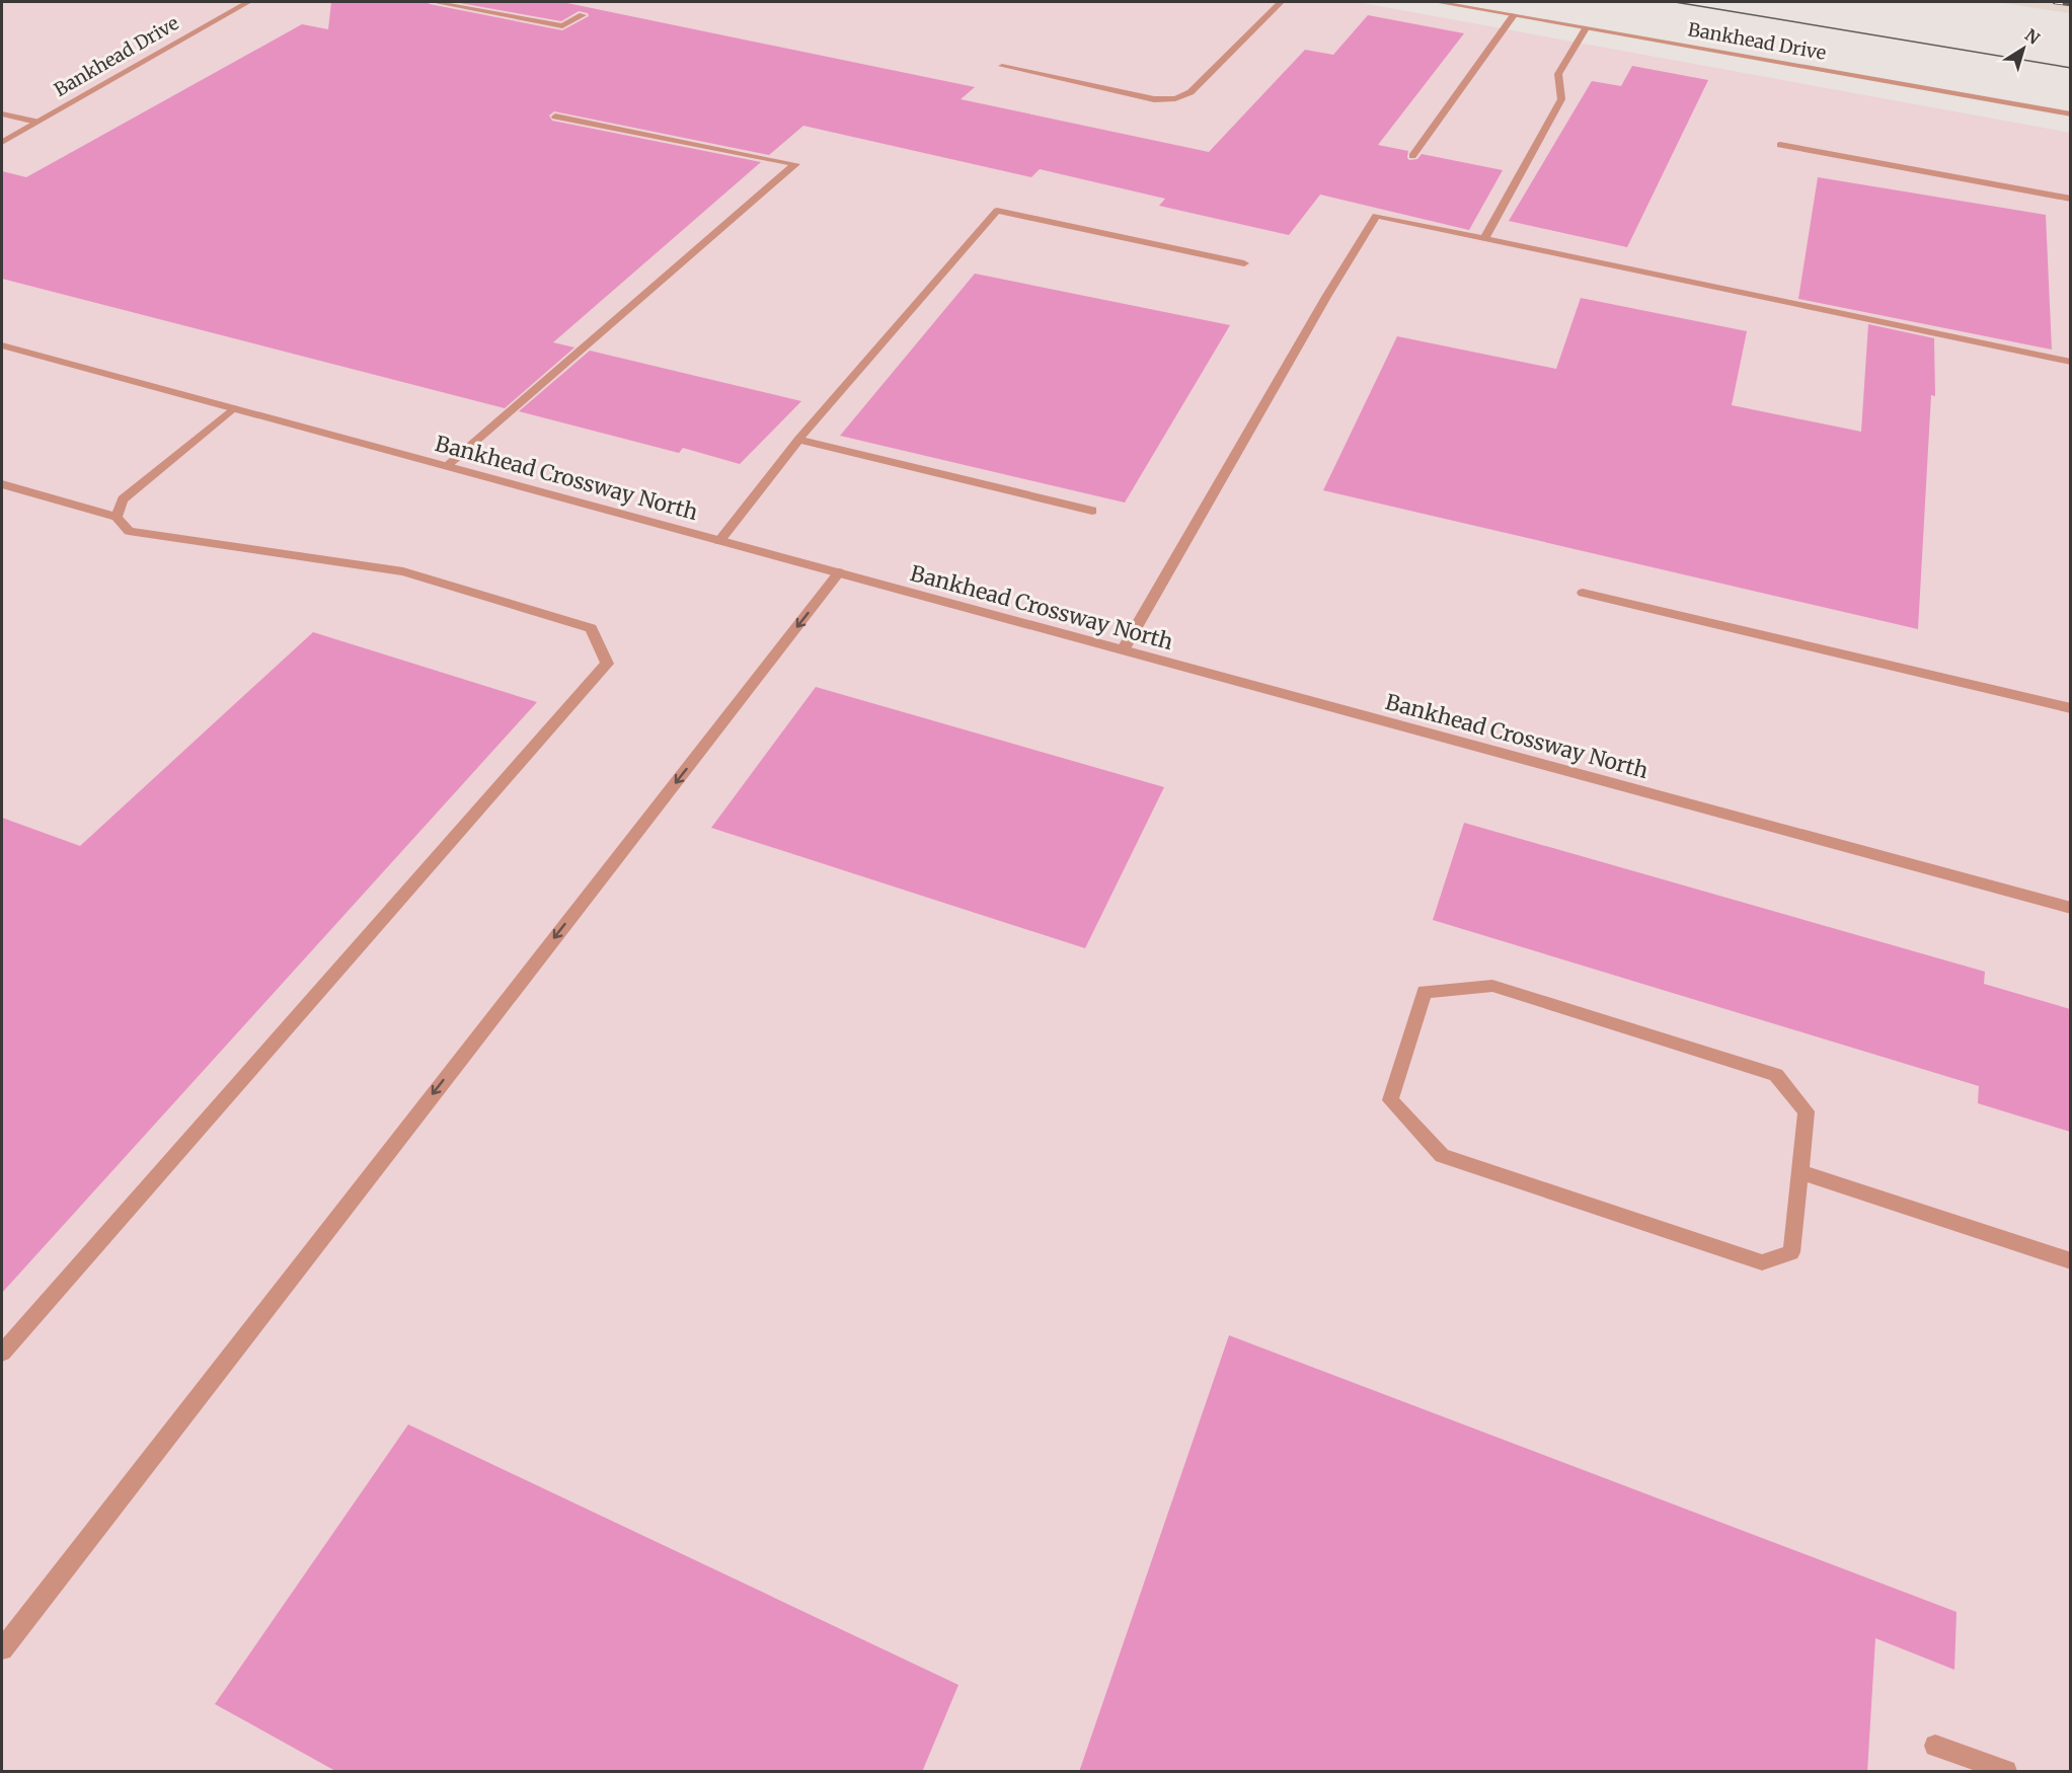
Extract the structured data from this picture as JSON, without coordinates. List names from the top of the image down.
{
  "streets": {
    "street": ["Bankhead Drive", "Bankhead Crossway North"]
  },
  "north": "top right"
}
